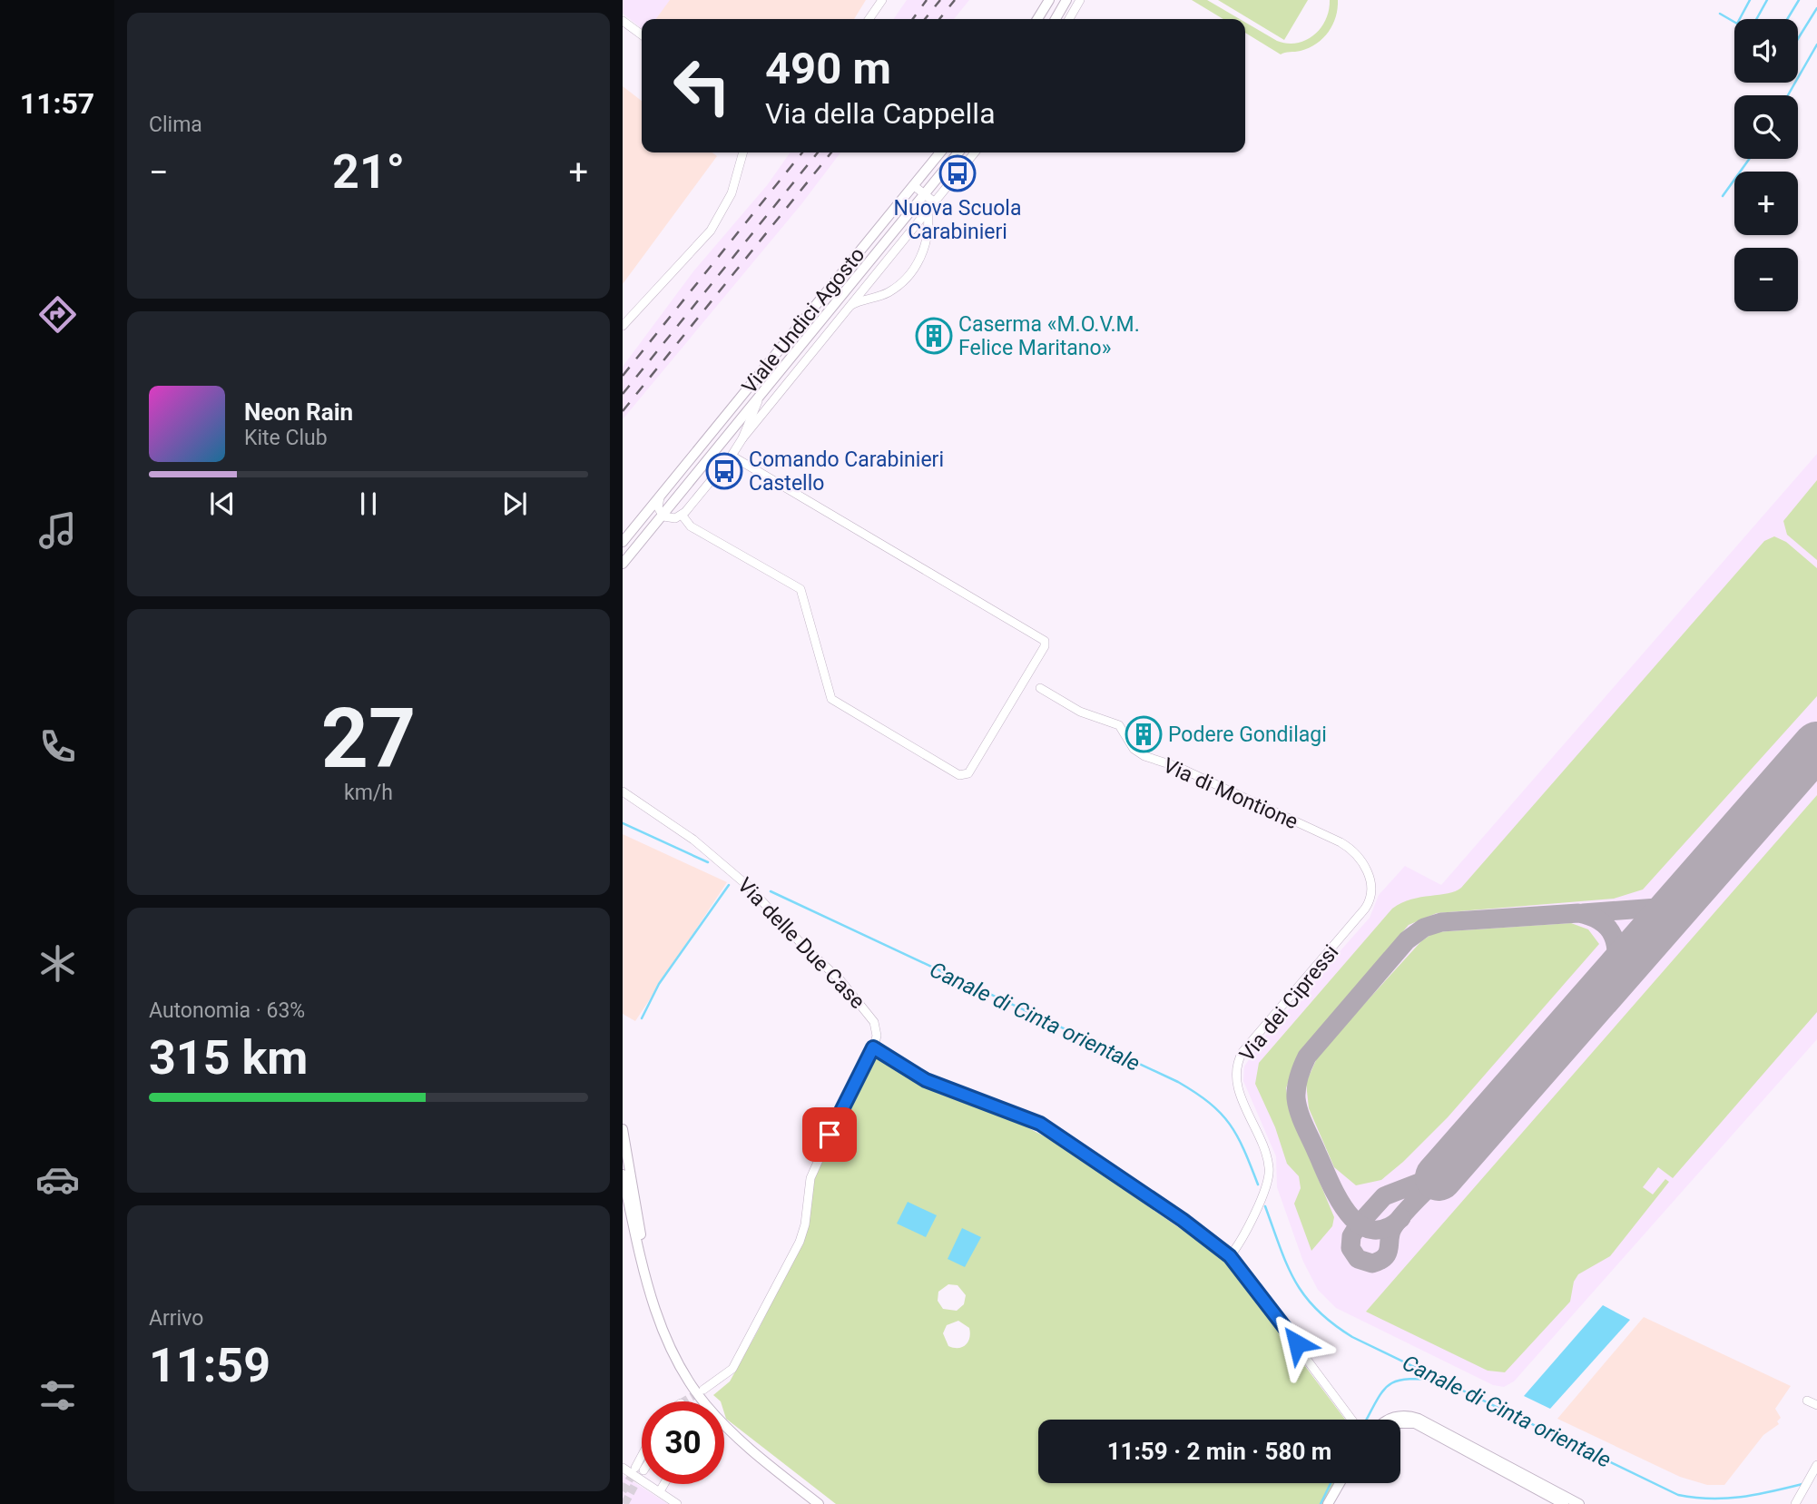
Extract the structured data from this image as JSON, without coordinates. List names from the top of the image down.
{
  "streets": {
    "main road": ["Viale Undici Agosto"],
    "street": ["Via di Montione", "Via delle Due Case", "Via dei Cipressi"]
  },
  "crossings": [
    ["Via di Montione", "Via dei Cipressi"]
  ],
  "water": ["Canale di Cinta orientale"],
  "places": {
    "bus stop": ["Nuova Scuola Carabinieri", "Comando Carabinieri Castello"],
    "building": ["Caserma «M.O.V.M. Felice Maritano»", "Podere Gondilagi"]
  },
  "page": {
    "tabs": "11:57",
    "tile": [
      "Clima",
      ["27", "km/h"],
      ["Autonomia · 63%", "315 km"],
      ["Arrivo", "11:59"]
    ],
    "map_buttons": ["+", "−"],
    "turn": ["490 m", "Via della Cappella"],
    "heat": ["−", "21°", "+"],
    "song": ["Neon Rain", "Kite Club"],
    "limit": "30",
    "trip": "11:59 · 2 min · 580 m"
  }
}
